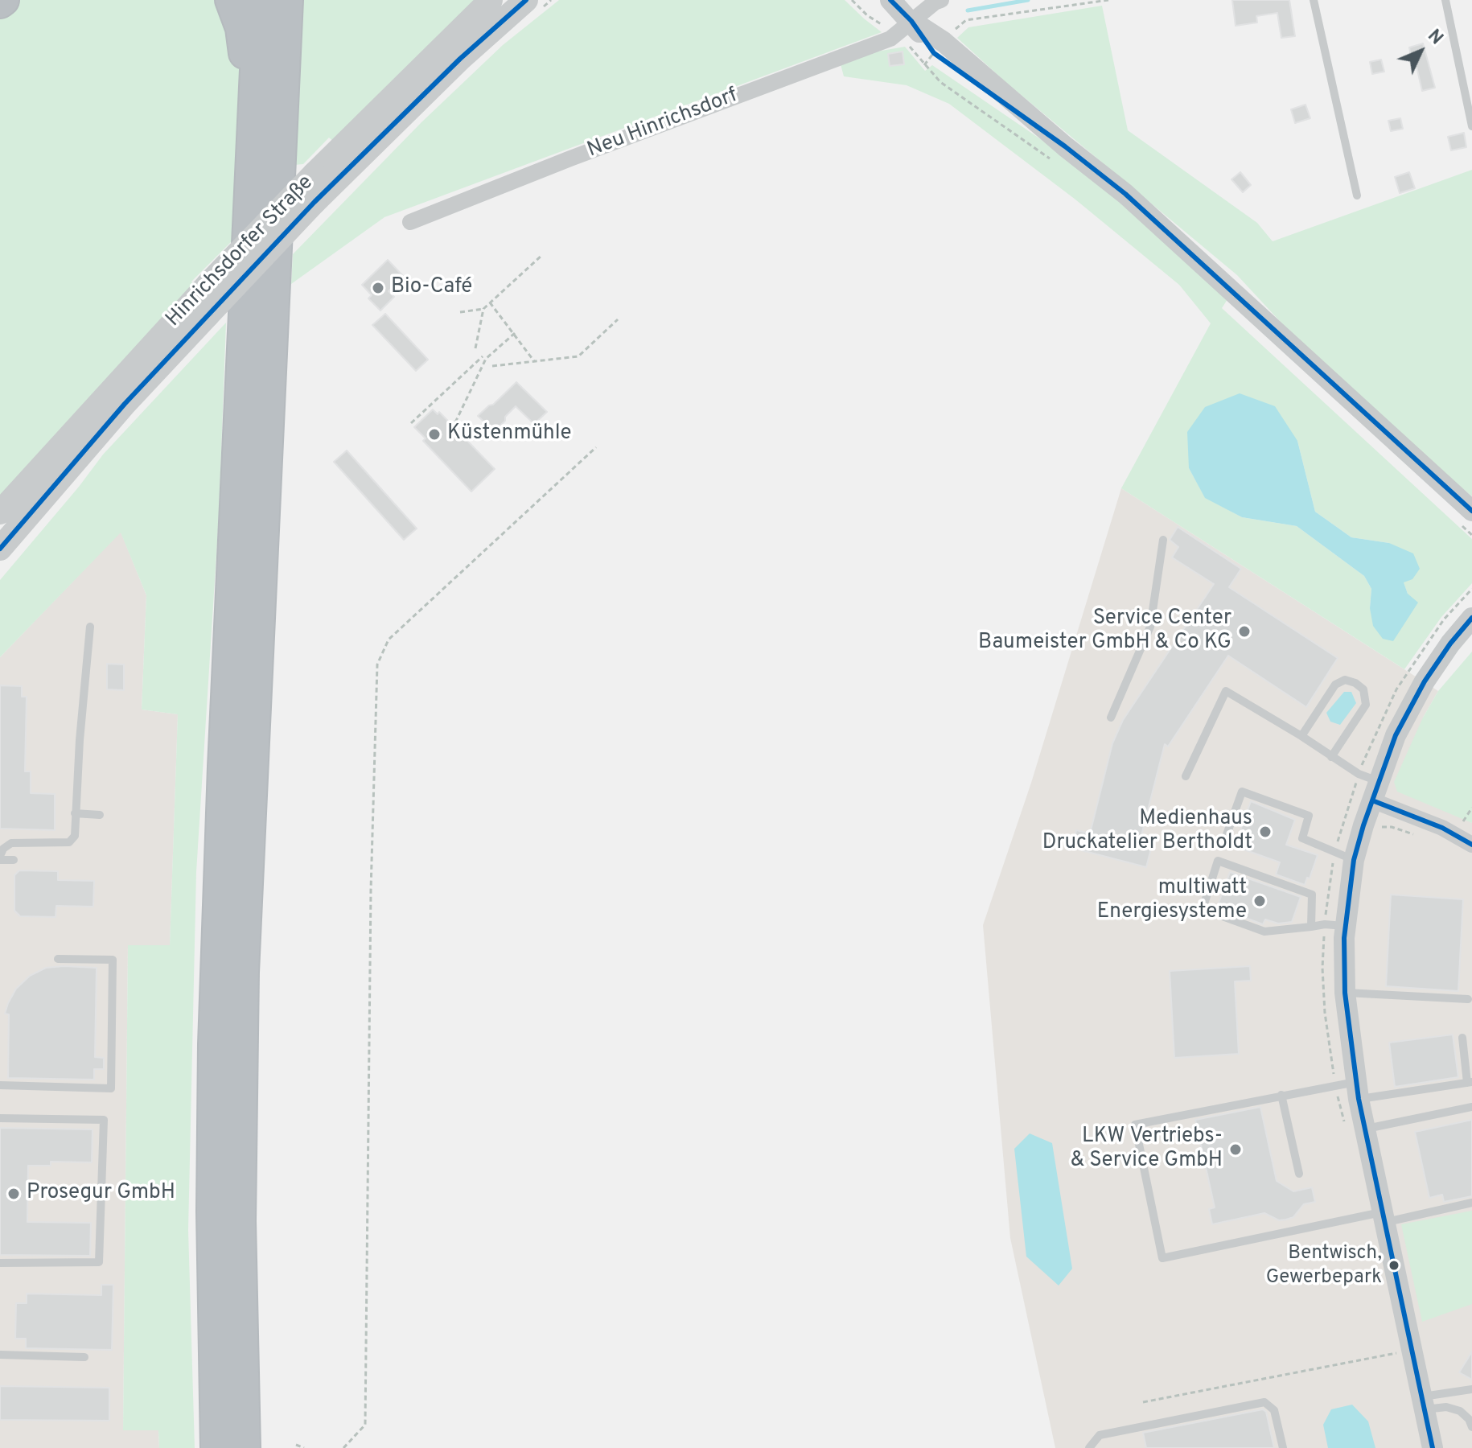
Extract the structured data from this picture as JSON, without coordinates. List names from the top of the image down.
{
  "streets": {
    "main road": ["Hinrichsdorfer Straße"],
    "street": ["Neu Hinrichsdorf"]
  },
  "places": [
    "Bio-Café",
    "Küstenmühle",
    "Service Center Baumeister GmbH & Co KG",
    "Medienhaus Druckatelier Bertholdt",
    "multiwatt Energiesysteme",
    "LKW Vertriebs- & Service GmbH",
    "Prosegur GmbH",
    "Bentwisch, Gewerbepark"
  ],
  "north": "top right"
}
